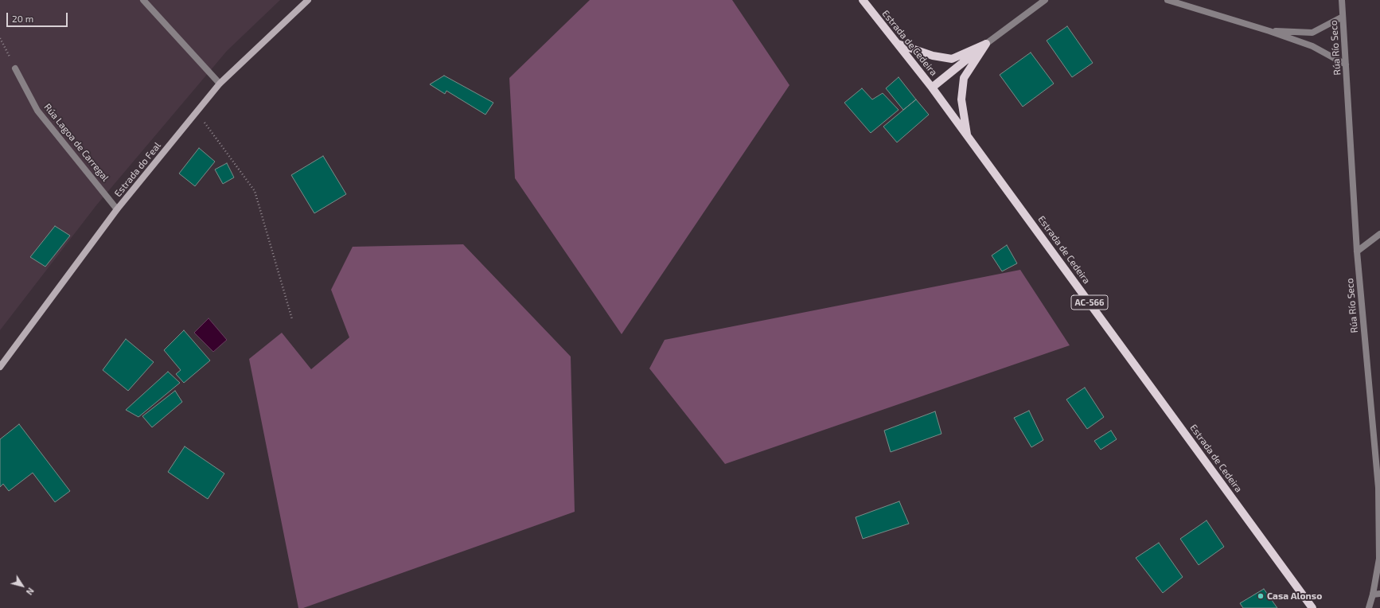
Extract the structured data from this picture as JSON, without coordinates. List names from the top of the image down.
{
  "streets": {
    "main road": ["Estrada de Cedeira", "Estrada do Feal", "AC-566"],
    "street": ["Rúa Río Seco", "Rúa Lagoa de Carregal"]
  },
  "crossings": [
    ["Rúa Lagoa de Carregal", "Estrada do Feal"]
  ],
  "places": ["Casa Alonso"],
  "scale_bar": "20 m",
  "north": "bottom right"
}
